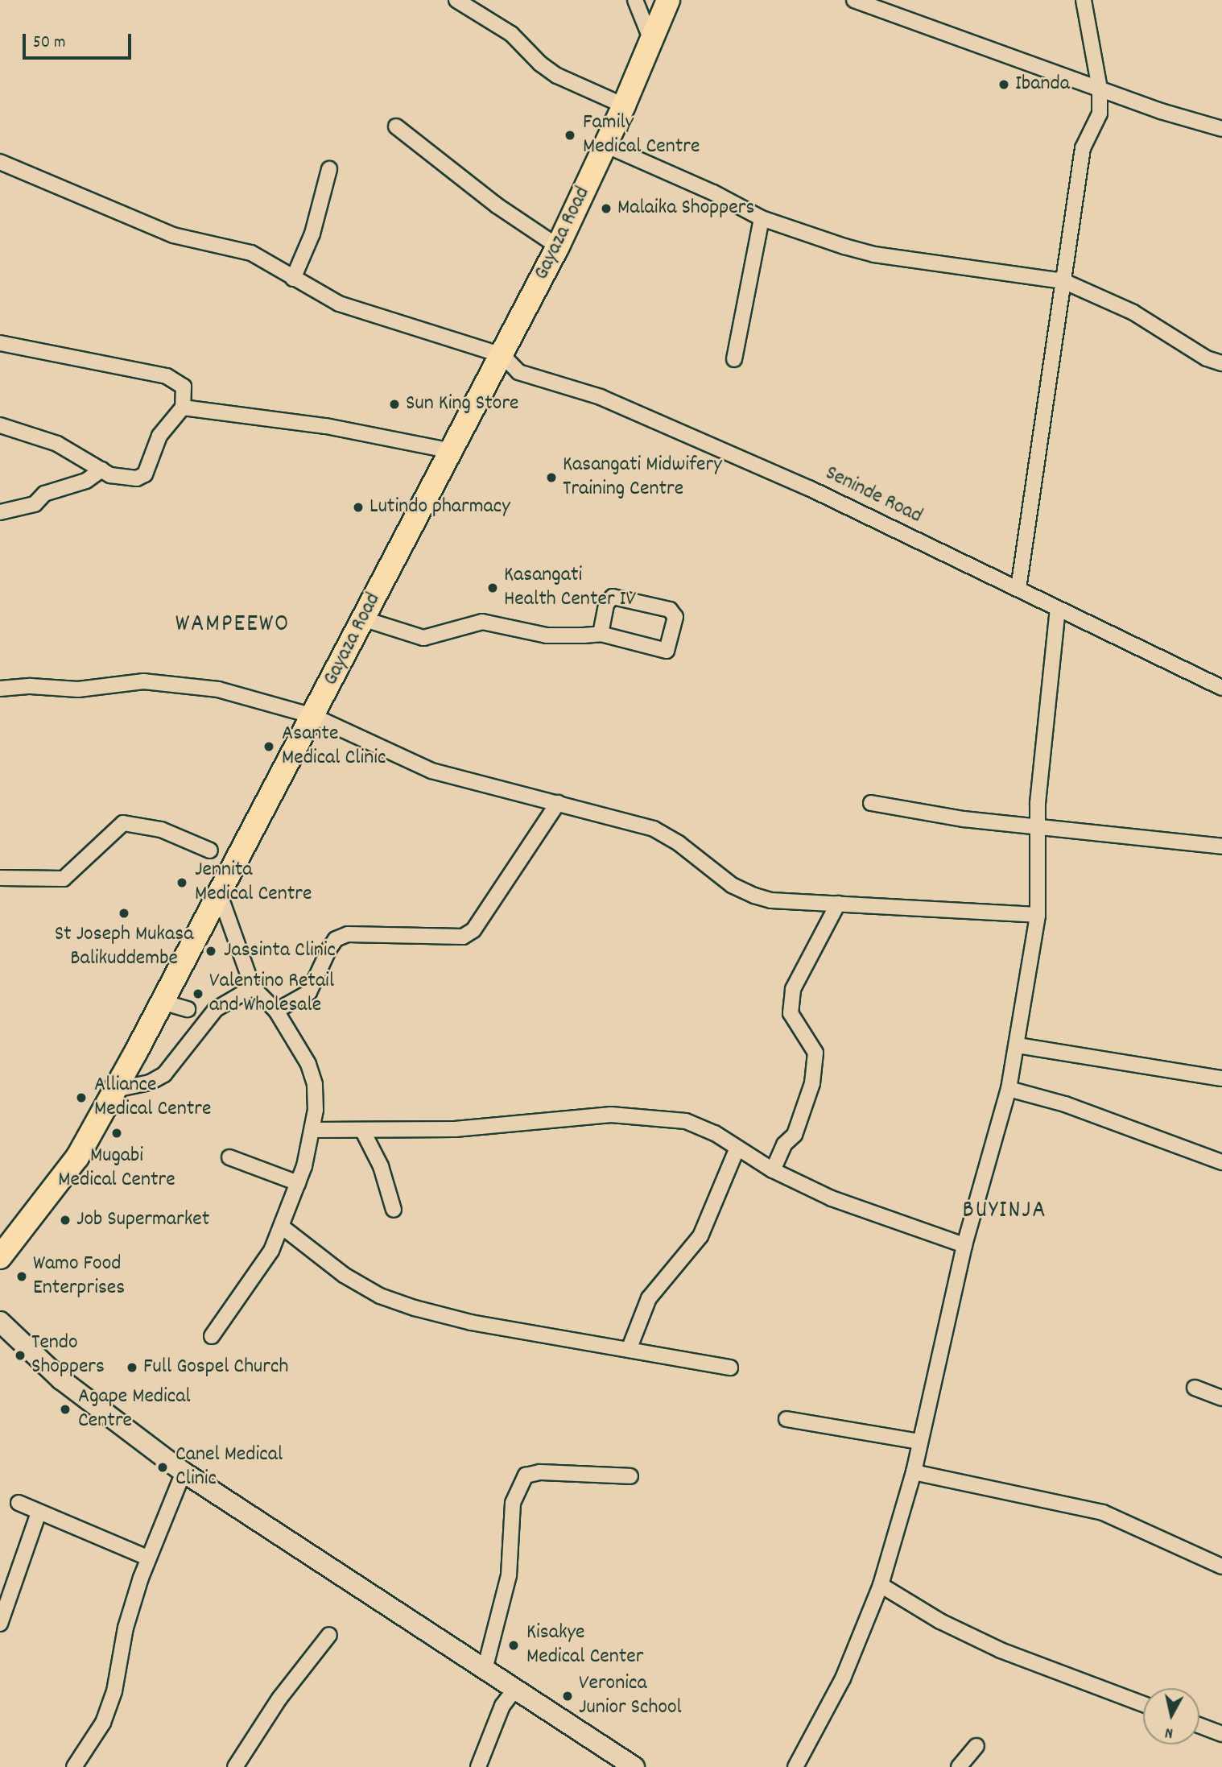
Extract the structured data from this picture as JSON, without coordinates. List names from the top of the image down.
{
  "streets": {
    "main road": ["Gayaza Road"],
    "street": ["Seninde Road"]
  },
  "crossings": [
    ["Gayaza Road", "Seninde Road"]
  ],
  "districts": ["WAMPEEWO", "BUYINJA"],
  "places": [
    "Ibanda",
    "Family Medical Centre",
    "Malaika Shoppers",
    "Sun King Store",
    "Kasangati Midwifery Training Centre",
    "Lutindo pharmacy",
    "Kasangati Health Center IV",
    "Asante Medical Clinic",
    "Jennita Medical Centre",
    "St Joseph Mukasa Balikuddembe",
    "Jassinta Clinic",
    "Valentino Retail and Wholesale",
    "Alliance Medical Centre",
    "Mugabi Medical Centre",
    "Job Supermarket",
    "Wamo Food Enterprises",
    "Tendo Shoppers",
    "Full Gospel Church",
    "Agape Medical Centre",
    "Canel Medical Clinic",
    "Kisakye Medical Center",
    "Veronica Junior School"
  ],
  "scale_bar": "50 m",
  "north": "bottom"
}
